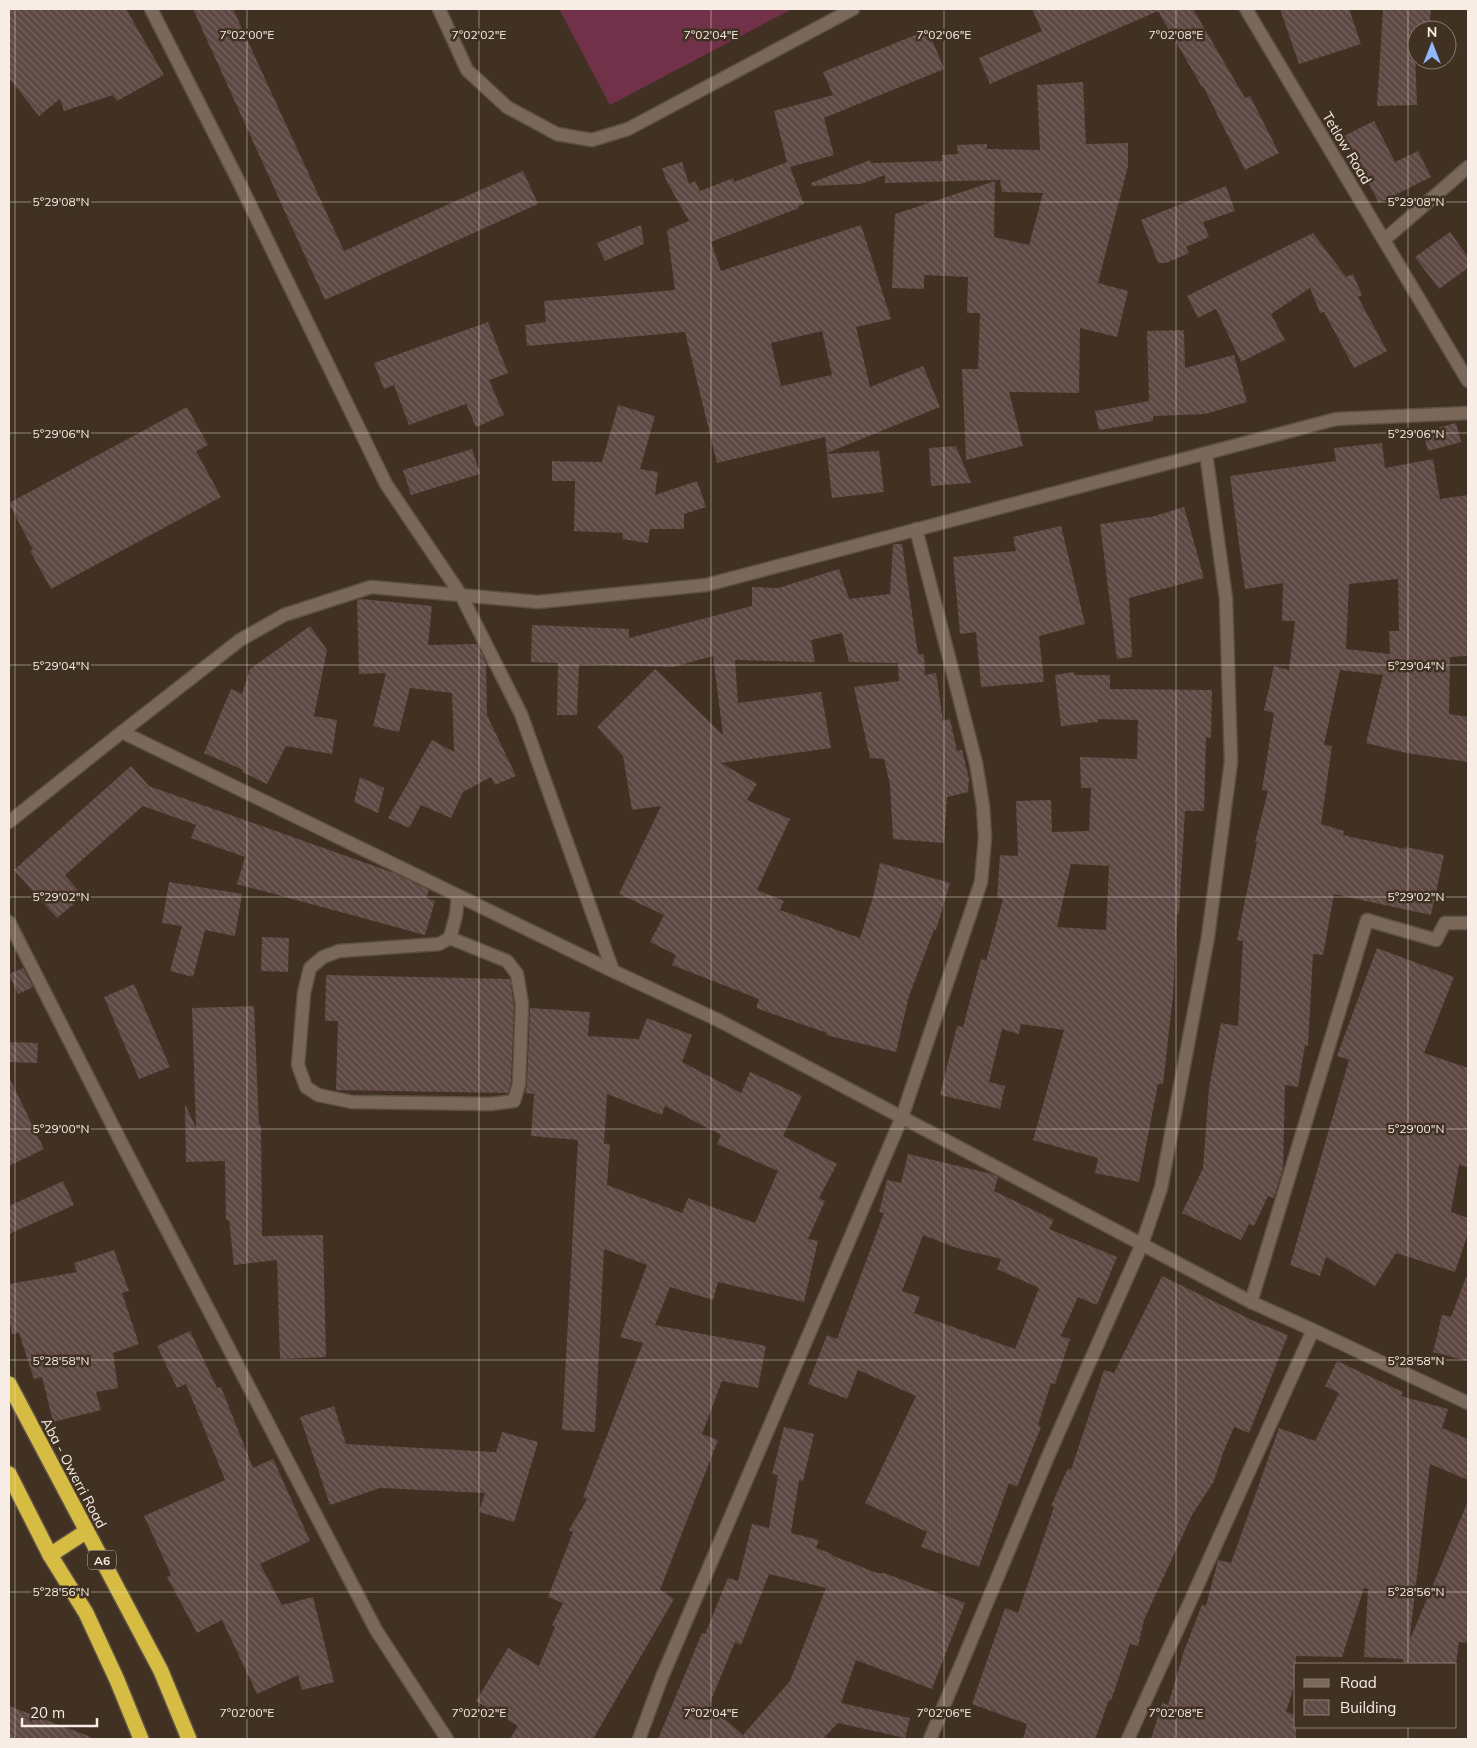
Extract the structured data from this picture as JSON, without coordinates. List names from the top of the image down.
{
  "streets": {
    "highway": ["Aba - Owerri Road", "A6"],
    "street": ["Tetlow Road"]
  },
  "legend": ["Road", "Building"],
  "scale_bar": "20 m",
  "north": "top",
  "coordinates": [
    "7°02'00\"E",
    "7°02'02\"E",
    "7°02'04\"E",
    "7°02'06\"E",
    "7°02'08\"E",
    "5°29'08\"N",
    "5°29'06\"N",
    "5°29'04\"N",
    "5°29'02\"N",
    "5°29'00\"N",
    "5°28'58\"N",
    "5°28'56\"N"
  ]
}
